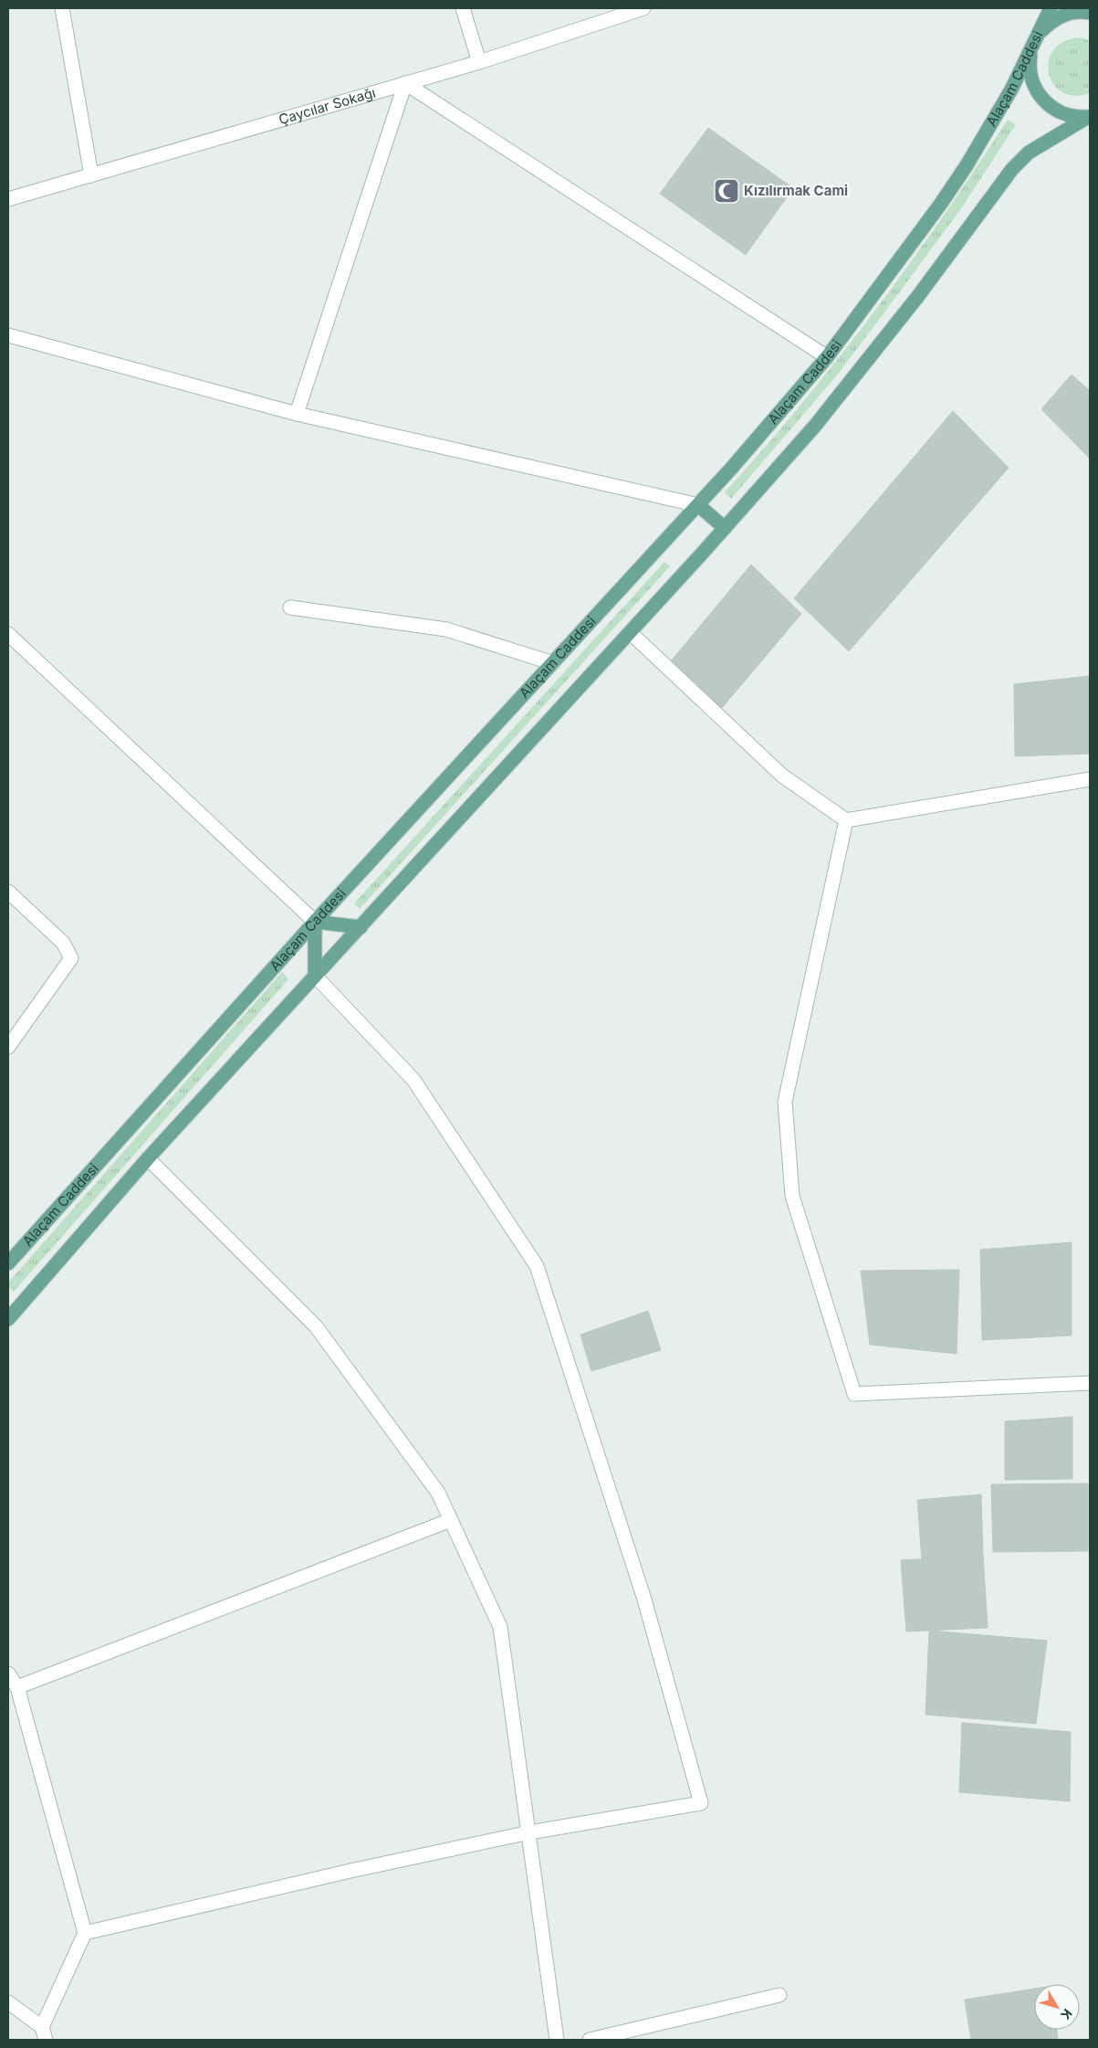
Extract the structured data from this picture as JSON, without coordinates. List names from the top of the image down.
{
  "streets": {
    "main road": ["Alaçam Caddesi"],
    "street": ["Çaycılar Sokağı"]
  },
  "places": {
    "mosque": ["Kızılırmak Cami"]
  },
  "north": "bottom right"
}
